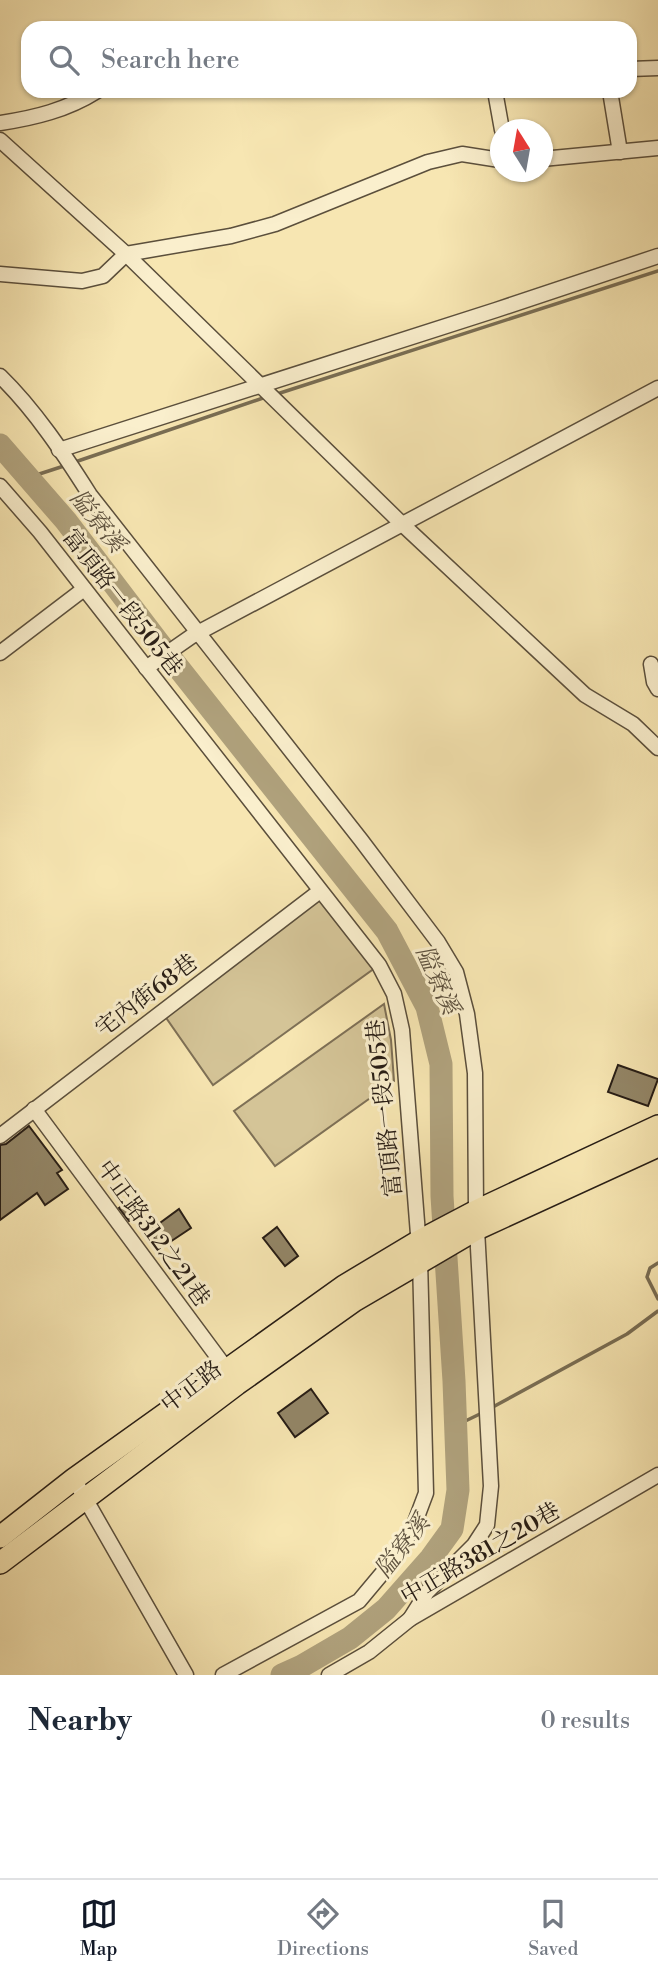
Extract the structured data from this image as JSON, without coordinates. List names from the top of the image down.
{
  "streets": {
    "main road": ["中正路"],
    "street": [
      "富頂路一段505巷",
      "宅內街68巷",
      "中正路312之21巷",
      "中正路381之20巷"
    ]
  },
  "crossings": [
    ["富頂路一段505巷", "宅內街68巷"],
    ["富頂路一段505巷", "中正路"],
    ["宅內街68巷", "中正路312之21巷"],
    ["中正路312之21巷", "中正路"]
  ],
  "water": ["隘寮溪"],
  "north": "top",
  "page": {
    "search": "Search here",
    "heading": ["Nearby", "0 results"],
    "nav": ["Map", "Directions", "Saved"]
  }
}
